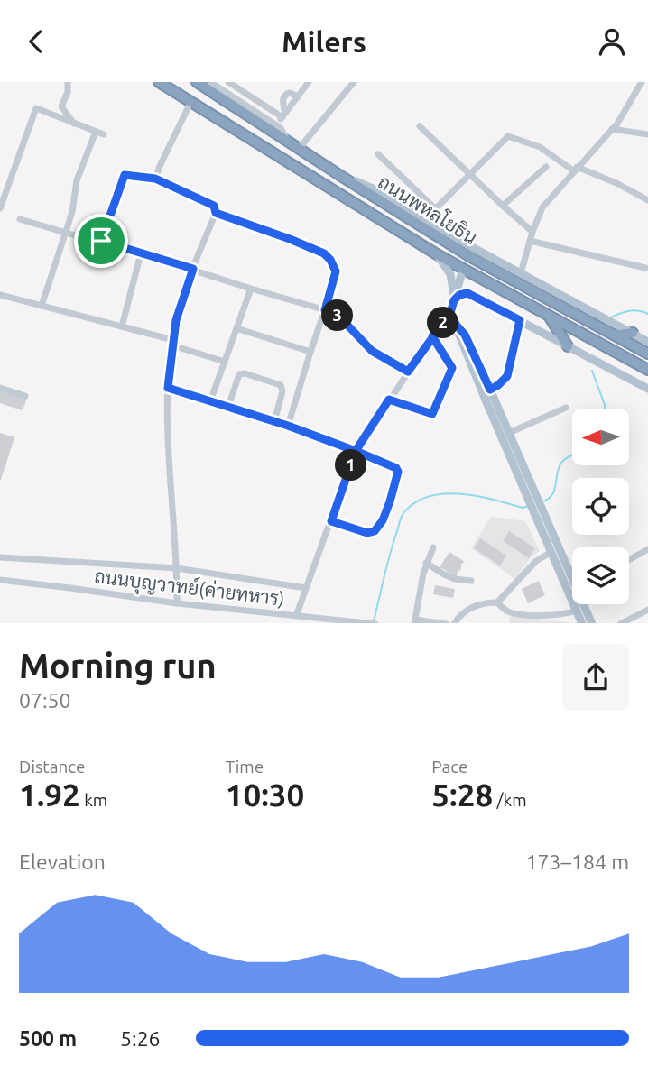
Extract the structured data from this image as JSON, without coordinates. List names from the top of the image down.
{
  "streets": {
    "highway": ["ถนนพหลโยธิน"],
    "street": ["ถนนบุญวาทย์(ค่ายทหาร)"]
  },
  "north": "left",
  "page": {
    "header": "Milers",
    "pins": ["3", "2", "1"],
    "heading": ["Morning run", "07:50"],
    "stats": [
      ["Distance", "1.92 km"],
      ["Time", "10:30"],
      ["Pace", "5:28 /km"]
    ],
    "chart": ["Elevation", "173–184 m"],
    "list": [
      {
        "name": "500 m",
        "note": "5:26"
      }
    ]
  }
}
